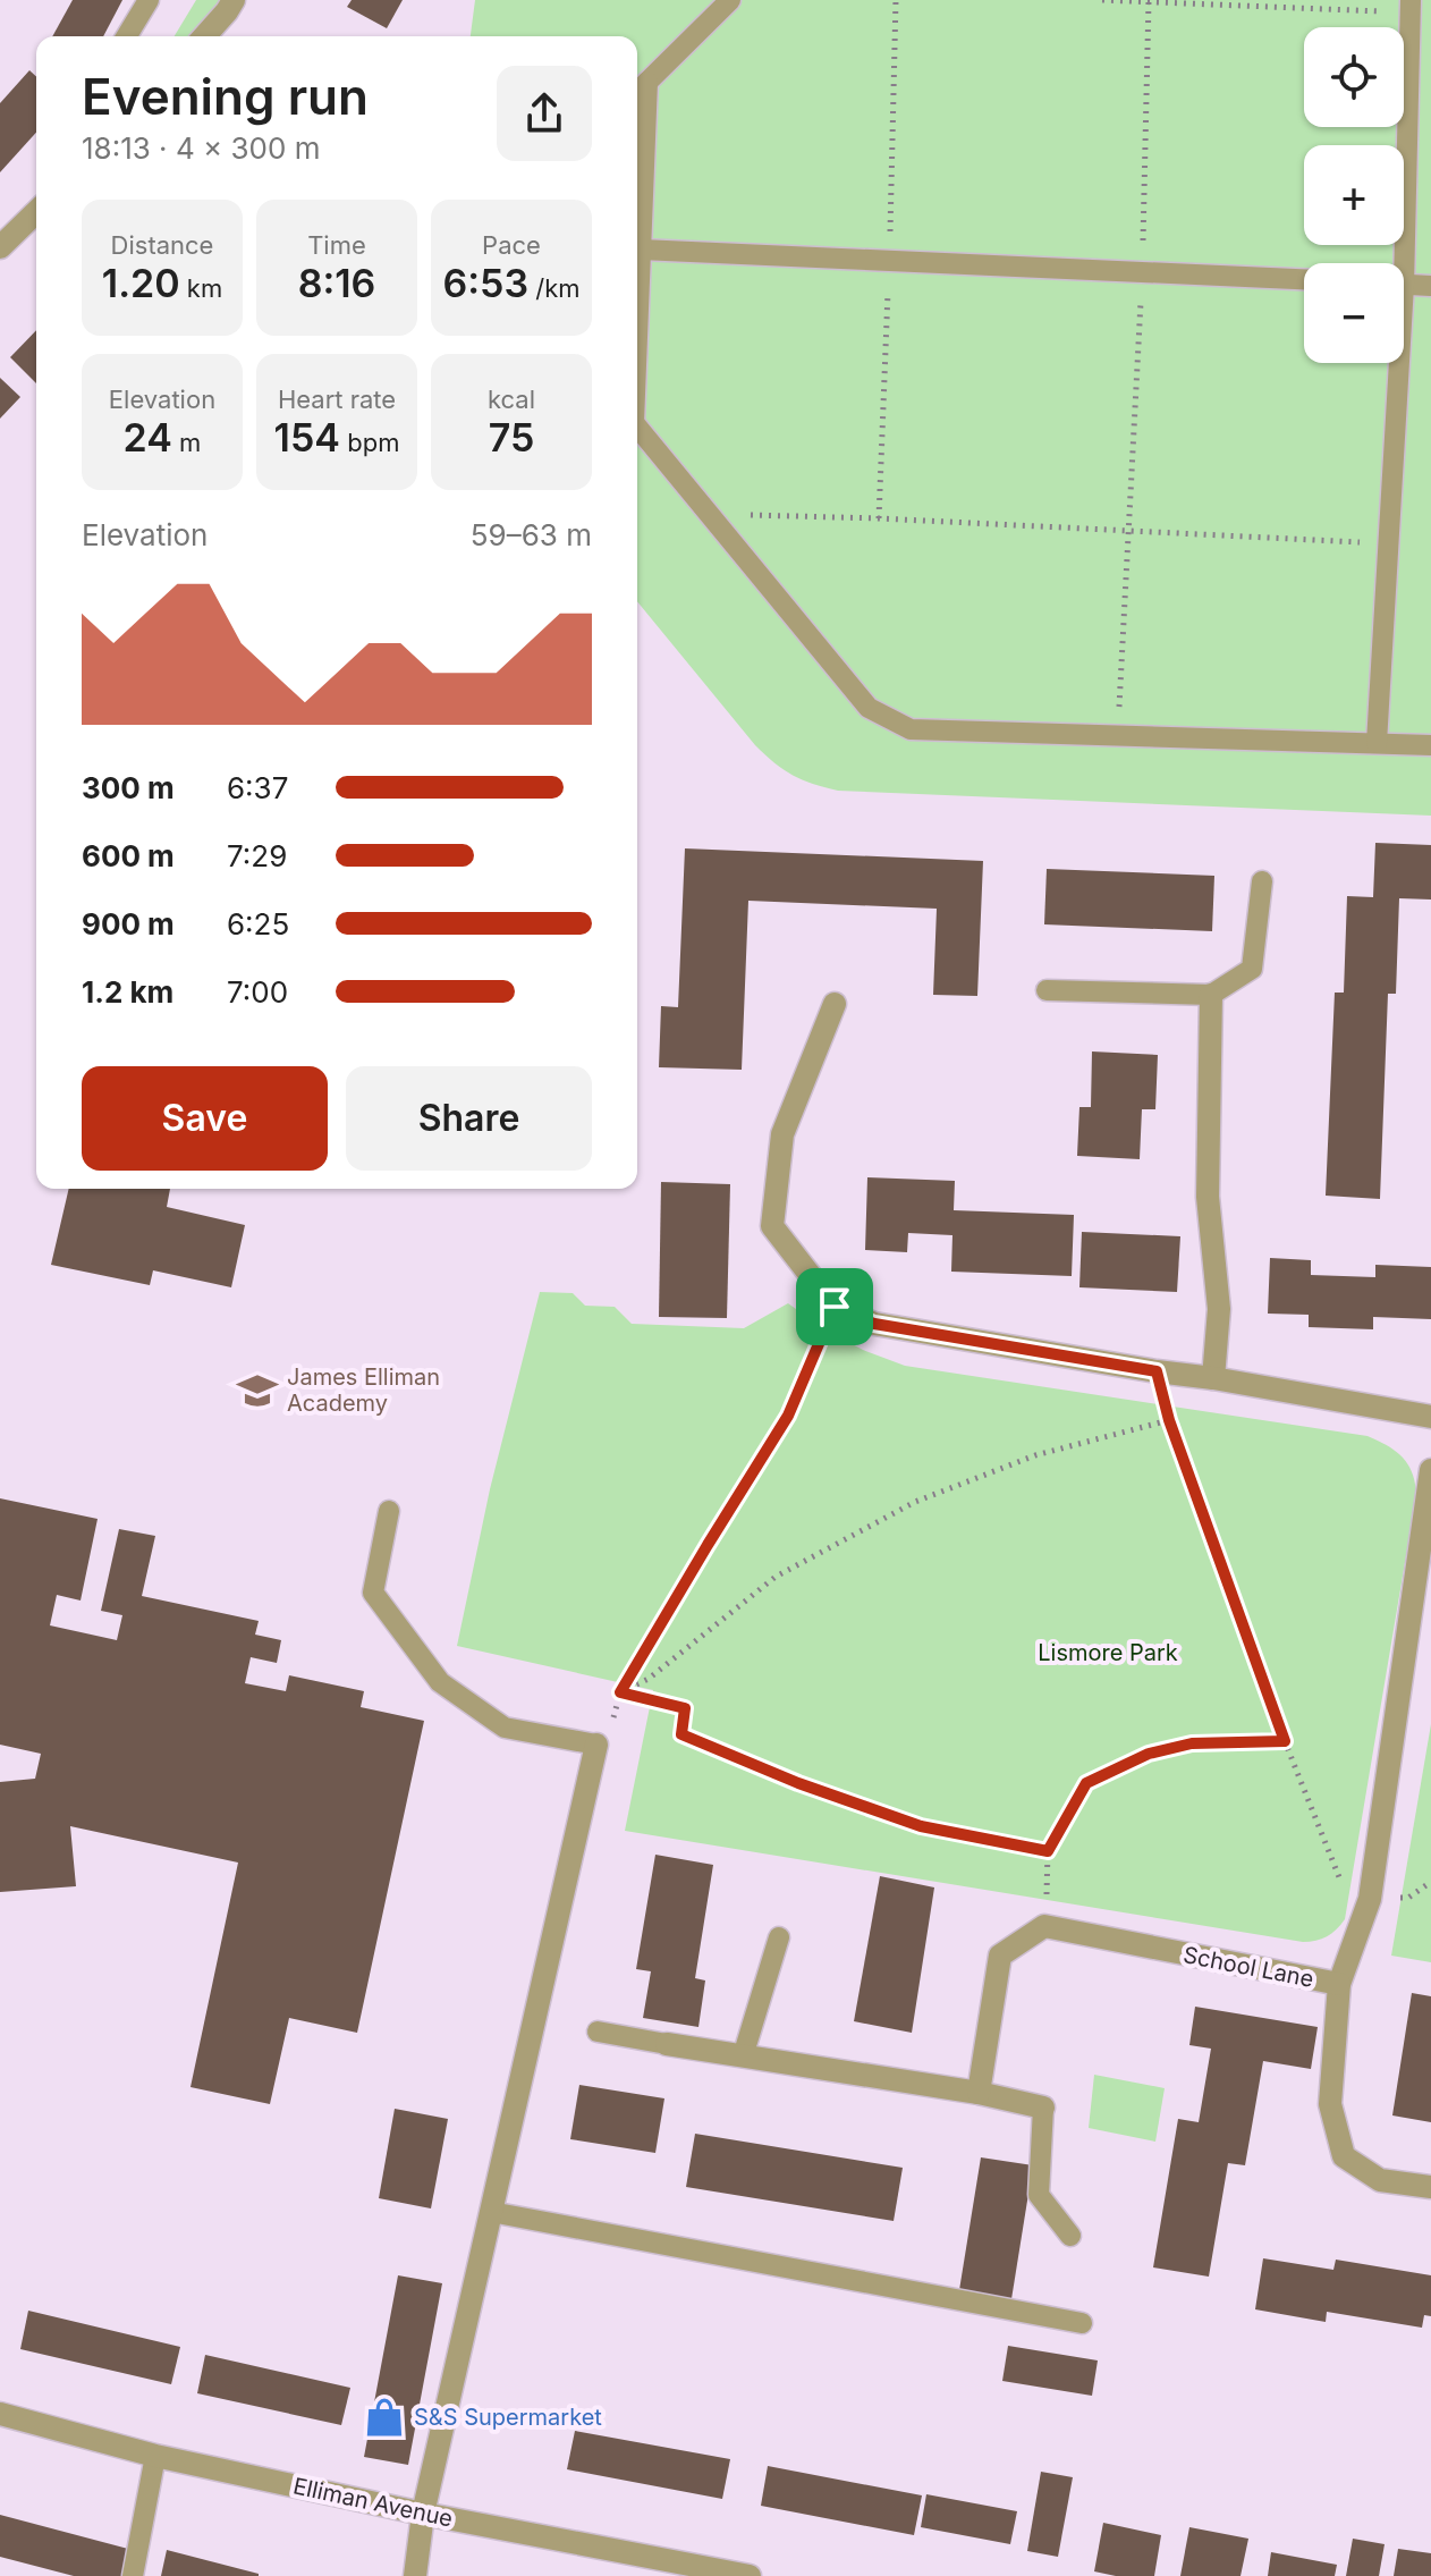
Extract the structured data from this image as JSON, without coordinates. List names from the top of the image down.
{
  "streets": {
    "street": ["School Lane", "Elliman Avenue"]
  },
  "parks": ["Lismore Park"],
  "places": {
    "school or university": ["James Elliman Academy"],
    "shop": ["S&S Supermarket"]
  },
  "page": {
    "map_buttons": ["+", "−"],
    "heading": ["Evening run", "18:13 · 4 × 300 m"],
    "stats": [
      ["Distance", "1.20 km"],
      ["Time", "8:16"],
      ["Pace", "6:53 /km"],
      ["Elevation", "24 m"],
      ["Heart rate", "154 bpm"],
      ["kcal", "75"]
    ],
    "chart": ["Elevation", "59–63 m"],
    "list": [
      {
        "name": "300 m",
        "note": "6:37"
      },
      {
        "name": "600 m",
        "note": "7:29"
      },
      {
        "name": "900 m",
        "note": "6:25"
      },
      {
        "name": "1.2 km",
        "note": "7:00"
      }
    ],
    "buttons": ["Save", "Share"]
  }
}
